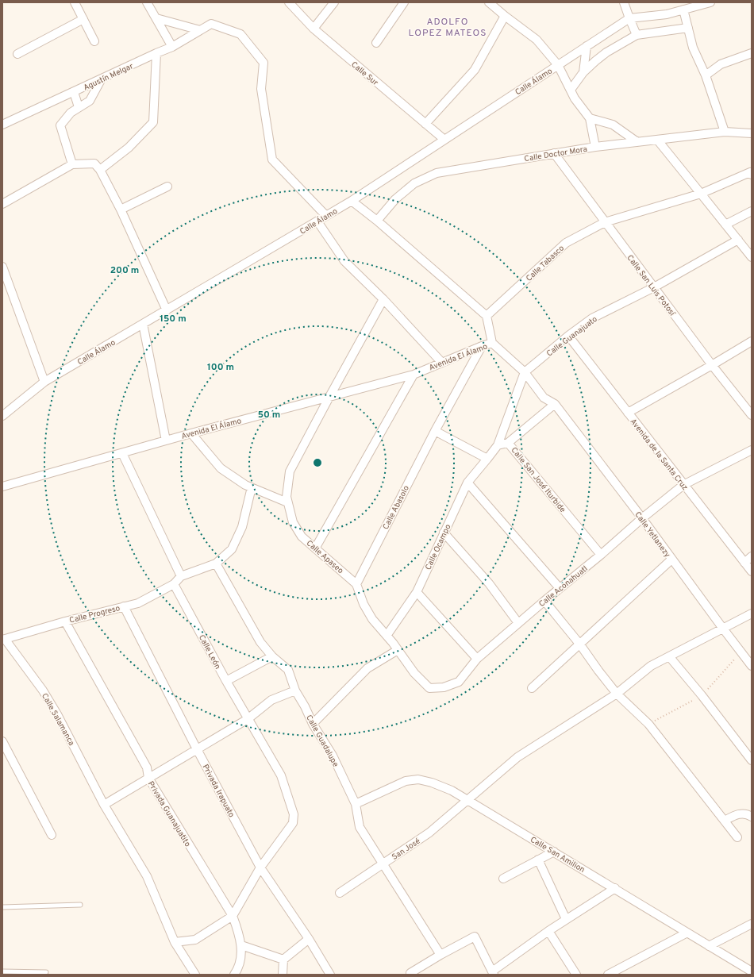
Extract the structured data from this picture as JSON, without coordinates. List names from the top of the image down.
{
  "streets": {
    "street": [
      "Calle Sur",
      "Agustín Melgar",
      "Calle Álamo",
      "Calle Doctor Mora",
      "Calle Tabasco",
      "Calle San Luis Potosí",
      "Calle Guanajuato",
      "Avenida El Álamo",
      "Avenida de la Santa Cruz",
      "Calle San José Iturbide",
      "Calle Abasolo",
      "Calle Yetlanezy",
      "Calle Ocampo",
      "Calle Apaseo",
      "Calle Aconahuatl",
      "Calle Progreso",
      "Calle León",
      "Calle Salamanca",
      "Calle Guadalupe",
      "Privada Irapuato",
      "Privada Guanajuatito",
      "San José",
      "Calle San Amilion"
    ]
  },
  "crossings": [
    ["Calle Sur", "Calle Álamo"],
    ["Agustín Melgar", "Calle Álamo"],
    ["Calle Doctor Mora", "Calle San Luis Potosí"],
    ["Calle Tabasco", "Calle San Luis Potosí"],
    ["Calle San Luis Potosí", "Calle Guanajuato"],
    ["Calle Guanajuato", "Avenida de la Santa Cruz"],
    ["Avenida El Álamo", "Calle Abasolo"],
    ["Avenida El Álamo", "Calle Apaseo"],
    ["Avenida de la Santa Cruz", "Calle Aconahuatl"],
    ["Calle San José Iturbide", "Calle Aconahuatl"],
    ["Calle Abasolo", "Calle Apaseo"],
    ["Calle Yetlanezy", "Calle Aconahuatl"],
    ["Calle Yetlanezy", "San José"],
    ["Calle Ocampo", "Calle Apaseo"],
    ["Calle Apaseo", "Calle Aconahuatl"],
    ["Calle Progreso", "Calle León"],
    ["Calle Progreso", "Calle Salamanca"],
    ["Calle Progreso", "Privada Irapuato"],
    ["Calle Progreso", "Privada Guanajuatito"],
    ["Calle León", "Privada Irapuato"],
    ["Calle Guadalupe", "San José"],
    ["Calle Guadalupe", "Calle San Amilion"],
    ["San José", "Calle San Amilion"]
  ],
  "districts": ["ADOLFO LOPEZ MATEOS"],
  "rings": [
    "200 m",
    "150 m",
    "100 m",
    "50 m"
  ]
}
